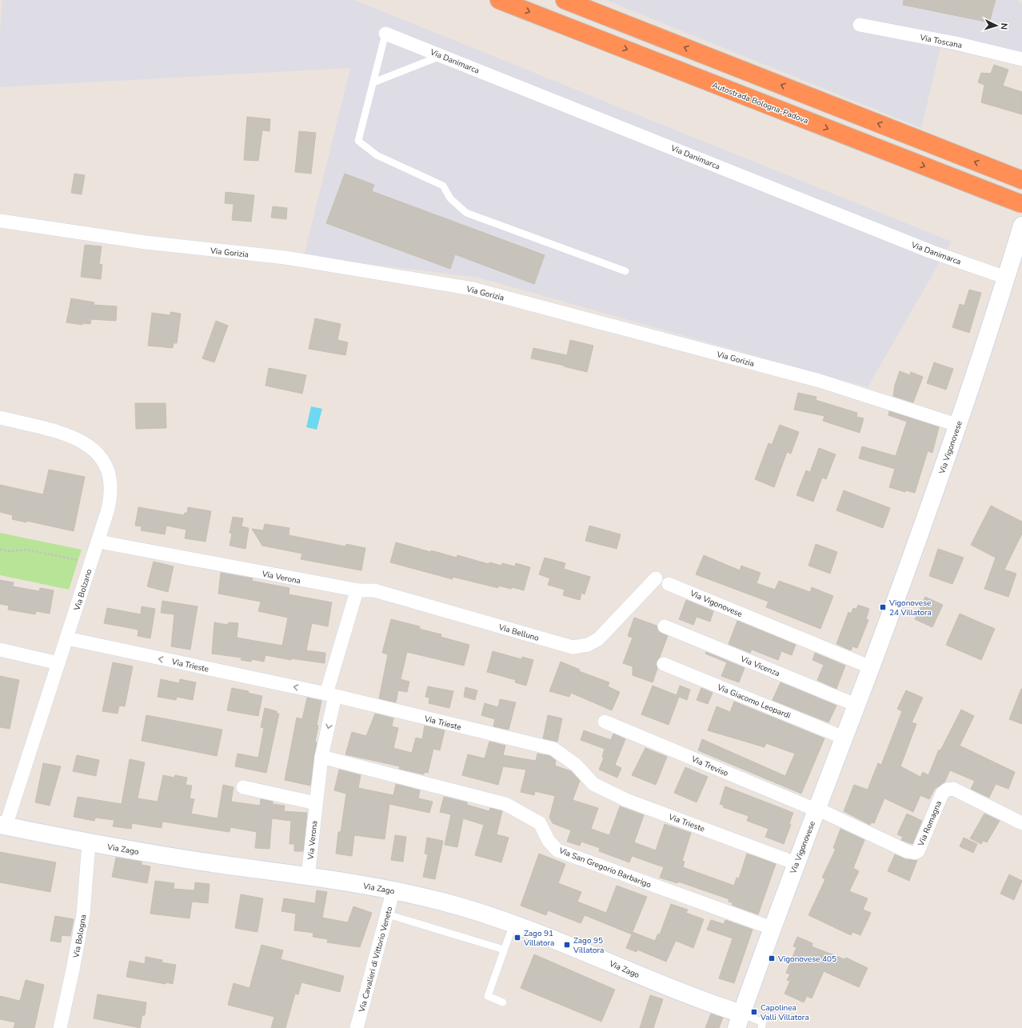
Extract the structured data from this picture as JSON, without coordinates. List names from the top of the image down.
{
  "streets": {
    "highway": ["Autostrada Bologna-Padova"],
    "main road": ["Via Vigonovese", "Via Zago"],
    "street": [
      "Via Toscana",
      "Via Danimarca",
      "Via Gorizia",
      "Via Verona",
      "Via Bolzano",
      "Via Belluno",
      "Via Trieste",
      "Via Vicenza",
      "Via Giacomo Leopardi",
      "Via Treviso",
      "Via Romagna",
      "Via San Gregorio Barbarigo",
      "Via Bologna",
      "Via Cavalieri di Vittorio Veneto"
    ]
  },
  "crossings": [
    ["Via Danimarca", "Via Vigonovese"],
    ["Via Gorizia", "Via Vigonovese"],
    ["Via Vigonovese", "Via Trieste"],
    ["Via Vigonovese", "Via Vicenza"],
    ["Via Vigonovese", "Via Giacomo Leopardi"],
    ["Via Vigonovese", "Via Treviso"],
    ["Via Vigonovese", "Via Romagna"],
    ["Via Vigonovese", "Via Zago"],
    ["Via Vigonovese", "Via San Gregorio Barbarigo"],
    ["Via Verona", "Via Bolzano"],
    ["Via Verona", "Via Belluno"],
    ["Via Verona", "Via Trieste"],
    ["Via Verona", "Via Zago"],
    ["Via Verona", "Via San Gregorio Barbarigo"],
    ["Via Bolzano", "Via Trieste"],
    ["Via Bolzano", "Via Zago"],
    ["Via Treviso", "Via Romagna"],
    ["Via Zago", "Via Bologna"],
    ["Via Zago", "Via Cavalieri di Vittorio Veneto"]
  ],
  "one_way": ["Via Trieste"],
  "places": {
    "transit": [
      "Vigonovese 24 Villatora",
      "Zago 91 Villatora",
      "Zago 95 Villatora",
      "Vigonovese 405",
      "Capolinea Valli Villatora"
    ]
  },
  "north": "right"
}
